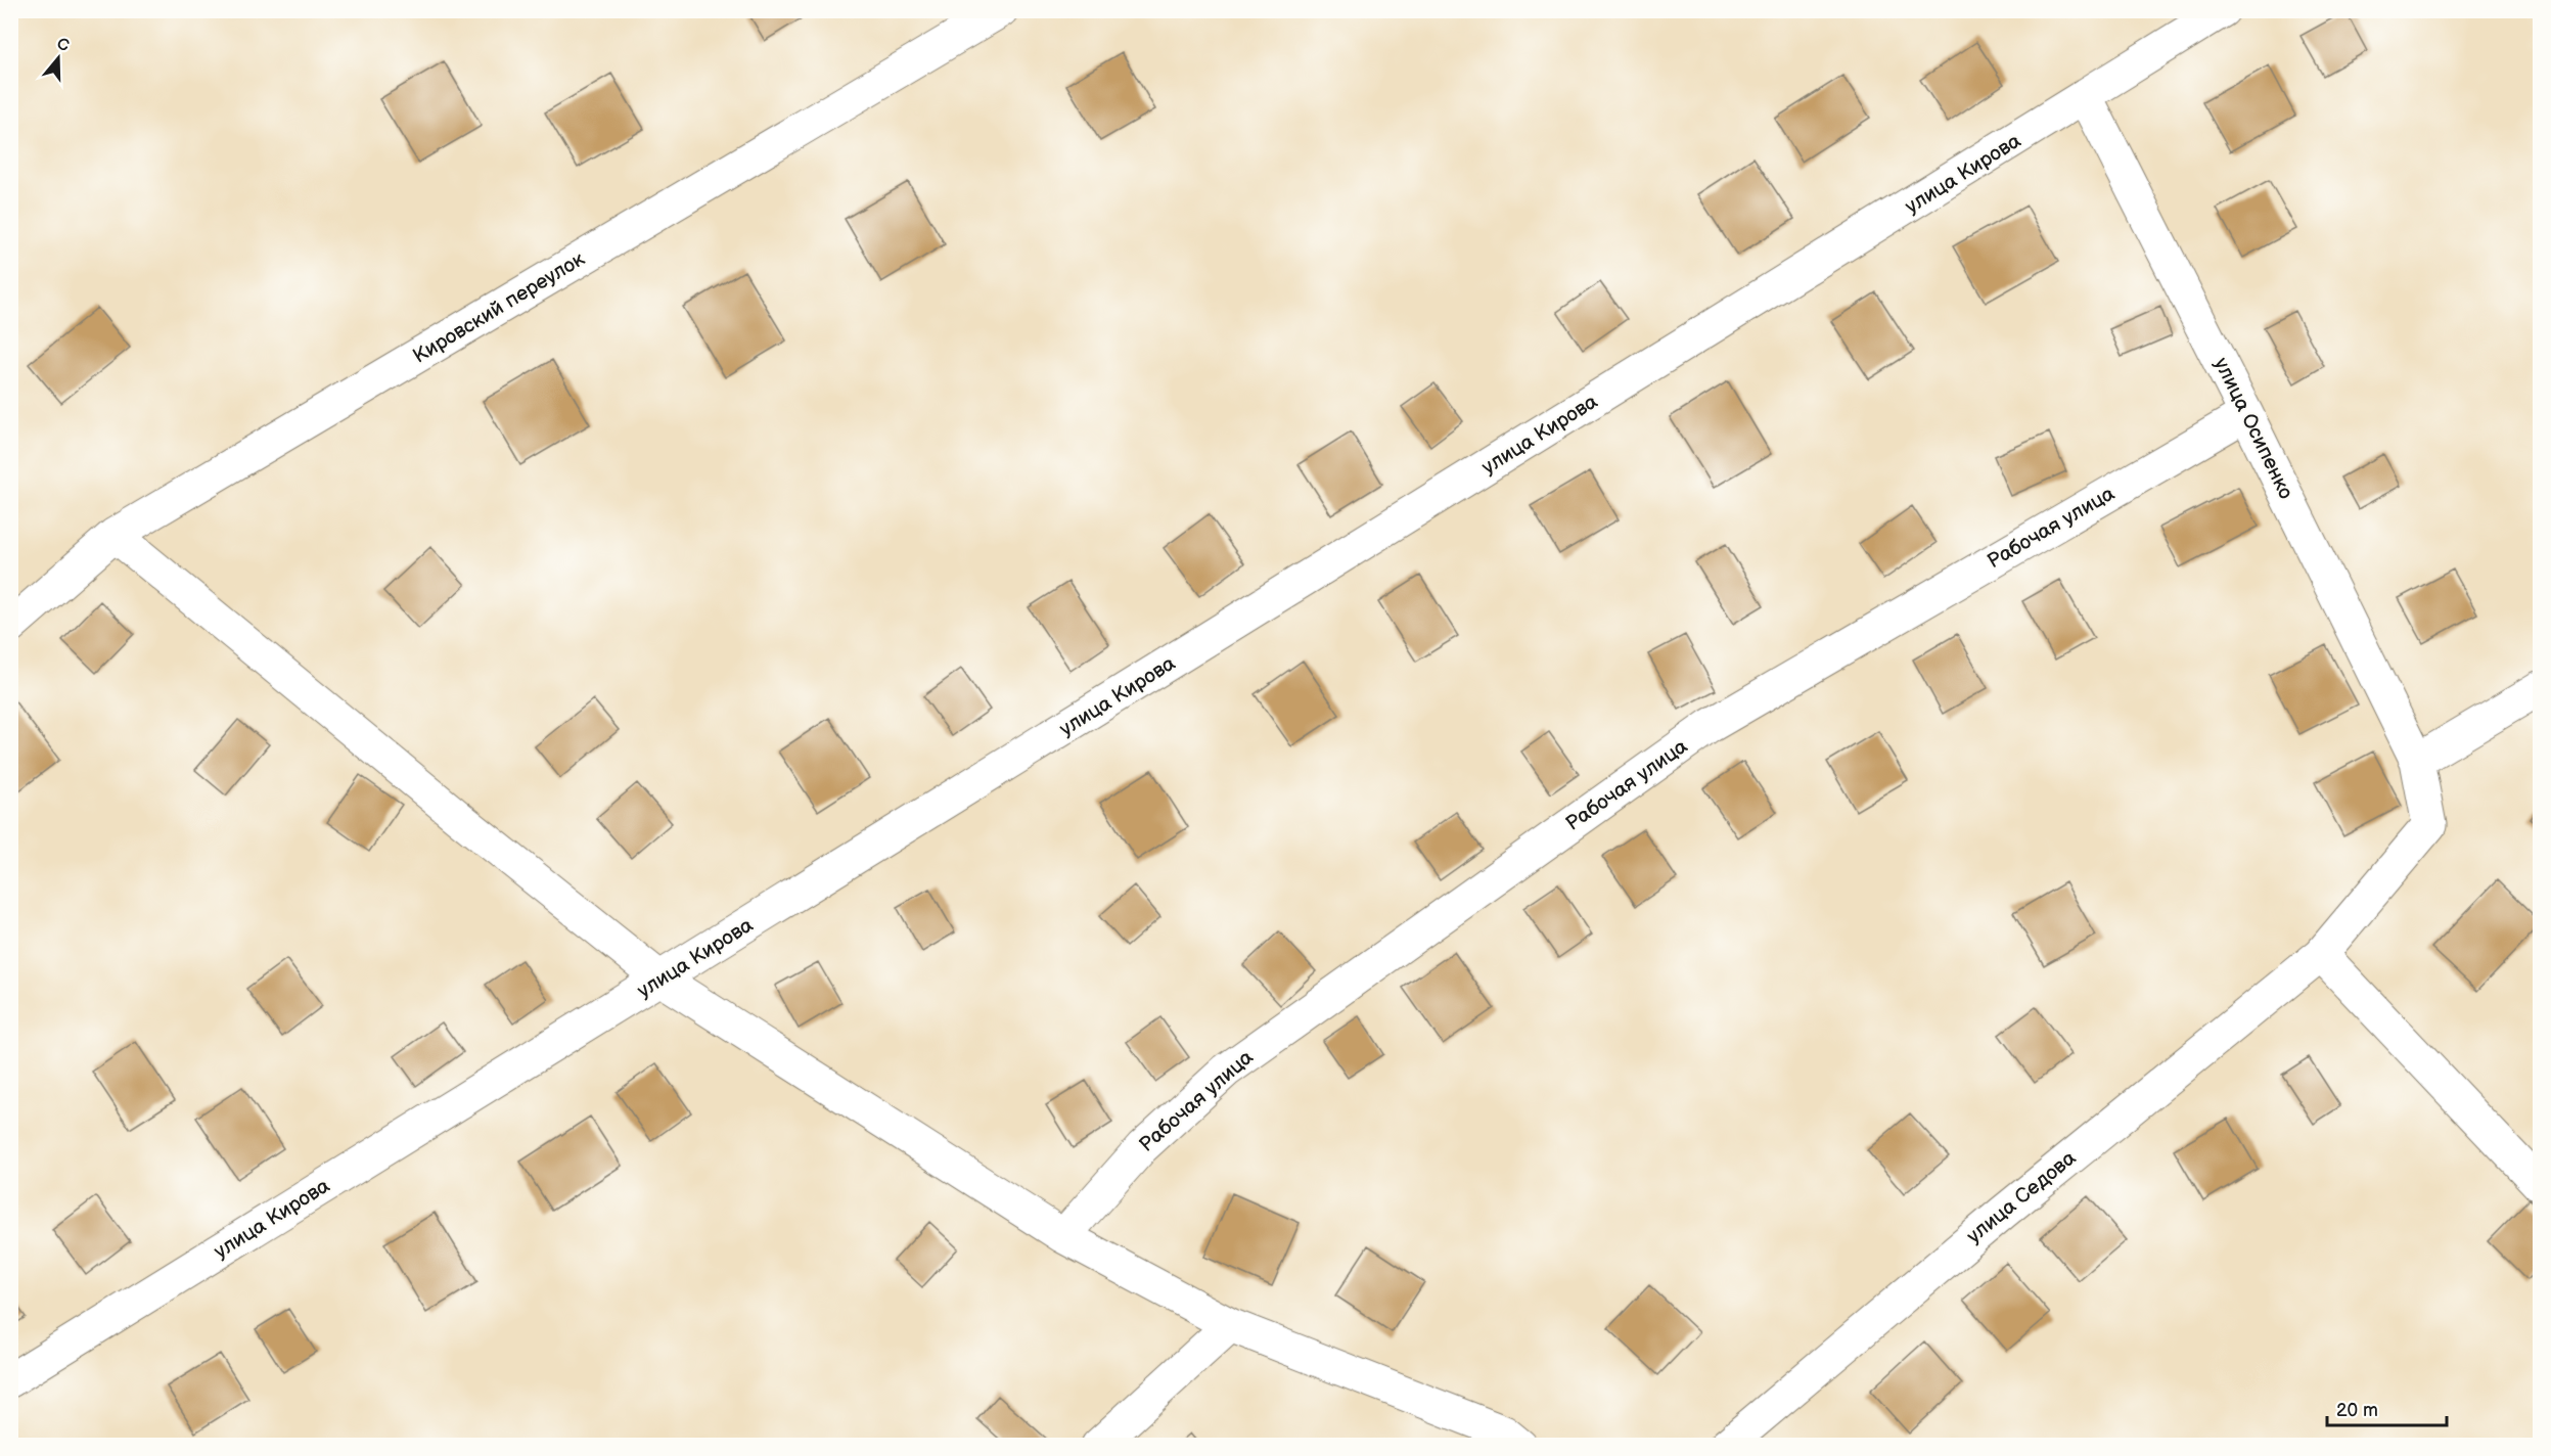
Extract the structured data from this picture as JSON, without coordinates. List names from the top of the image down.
{
  "streets": {
    "street": [
      "улица Кирова",
      "Кировский переулок",
      "улица Осипенко",
      "Рабочая улица",
      "улица Седова"
    ]
  },
  "crossings": [
    ["улица Кирова", "улица Осипенко"],
    ["улица Осипенко", "Рабочая улица"],
    ["улица Осипенко", "улица Седова"]
  ],
  "scale_bar": "20 m",
  "north": "top"
}
